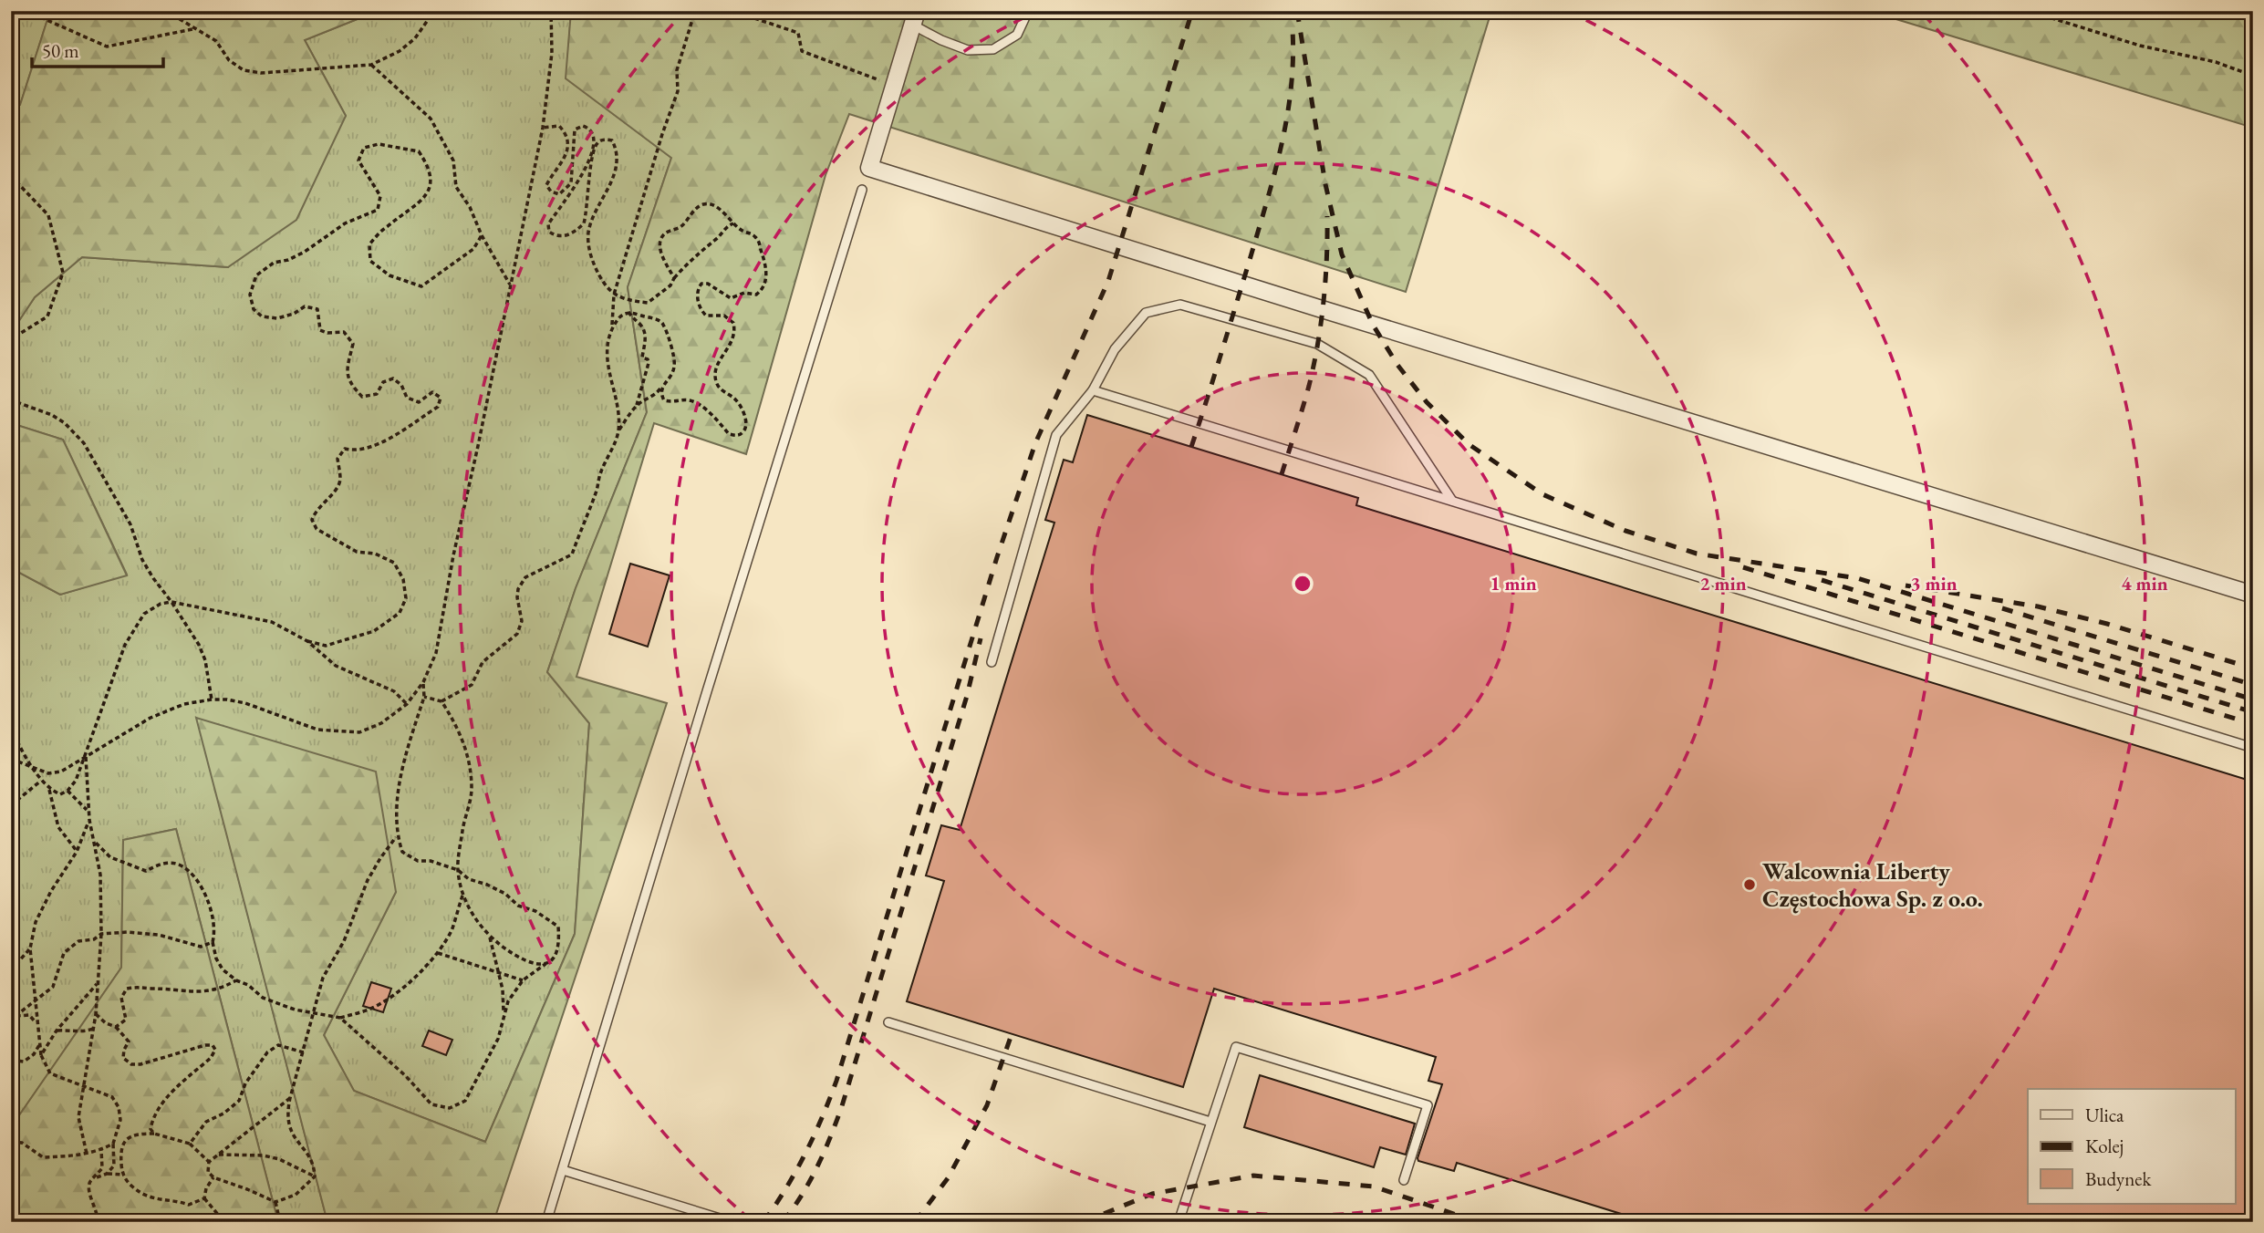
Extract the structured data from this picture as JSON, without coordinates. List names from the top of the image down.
{
  "places": ["Walcownia Liberty Częstochowa Sp. z o.o."],
  "legend": ["Ulica", "Kolej", "Budynek"],
  "scale_bar": "50 m",
  "rings": [
    "1 min",
    "2 min",
    "3 min",
    "4 min"
  ]
}
